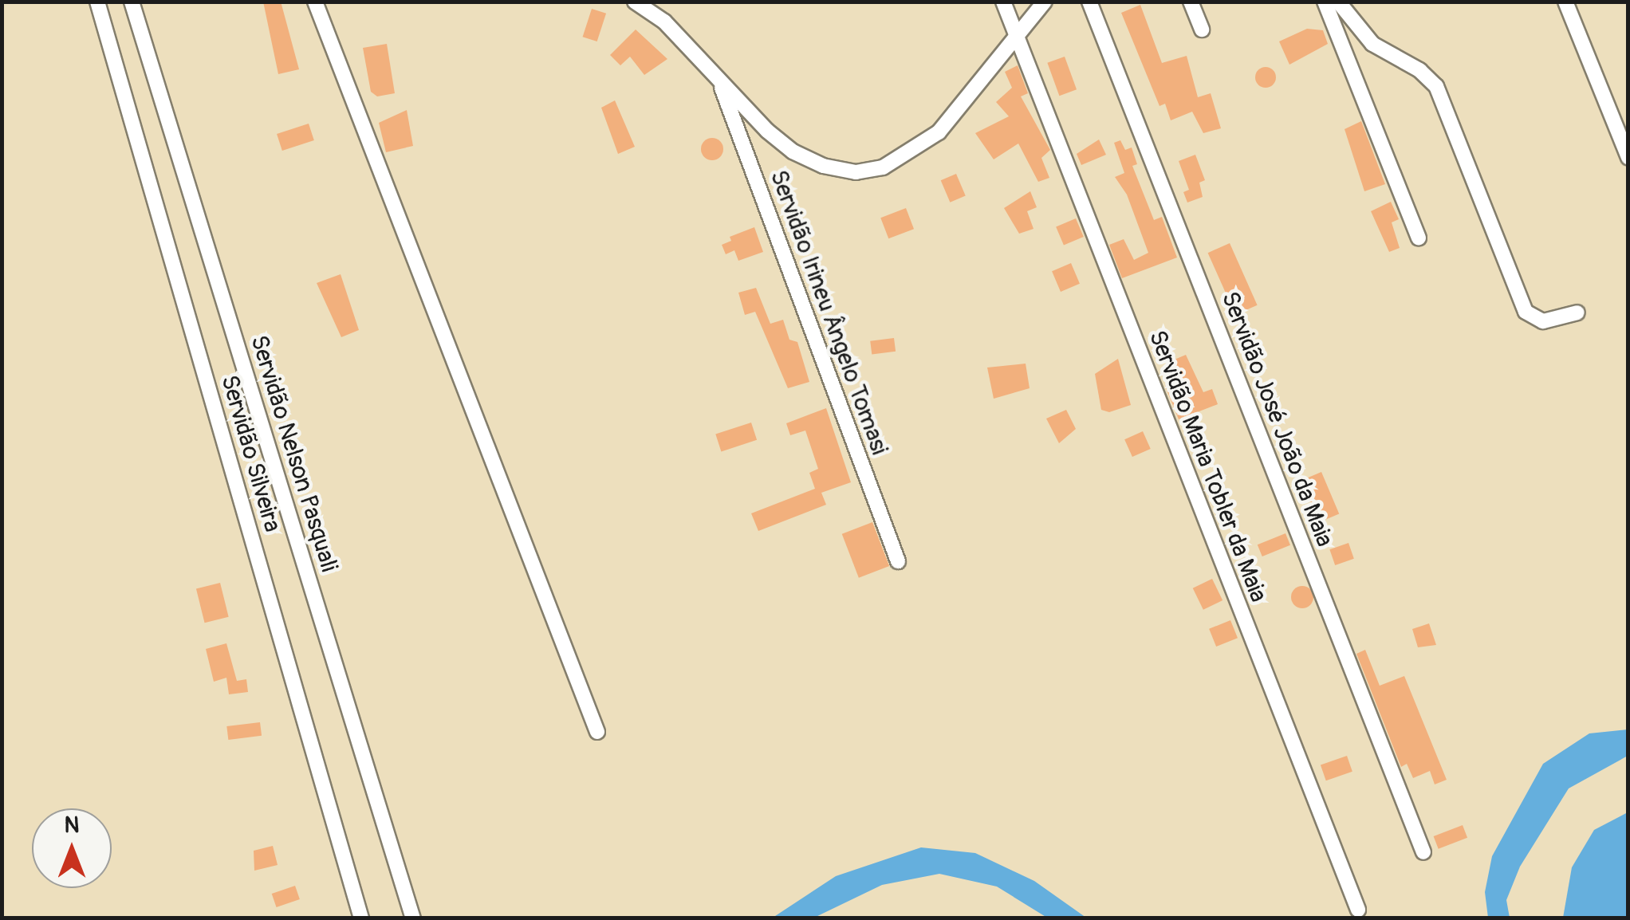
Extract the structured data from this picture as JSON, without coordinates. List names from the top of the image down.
{
  "streets": {
    "street": [
      "Servidão Irineu Ângelo Tomasi",
      "Servidão José João da Maia",
      "Servidão Silveira",
      "Servidão Nelson Pasquali",
      "Servidão Maria Tobler da Maia"
    ]
  },
  "north": "top"
}
